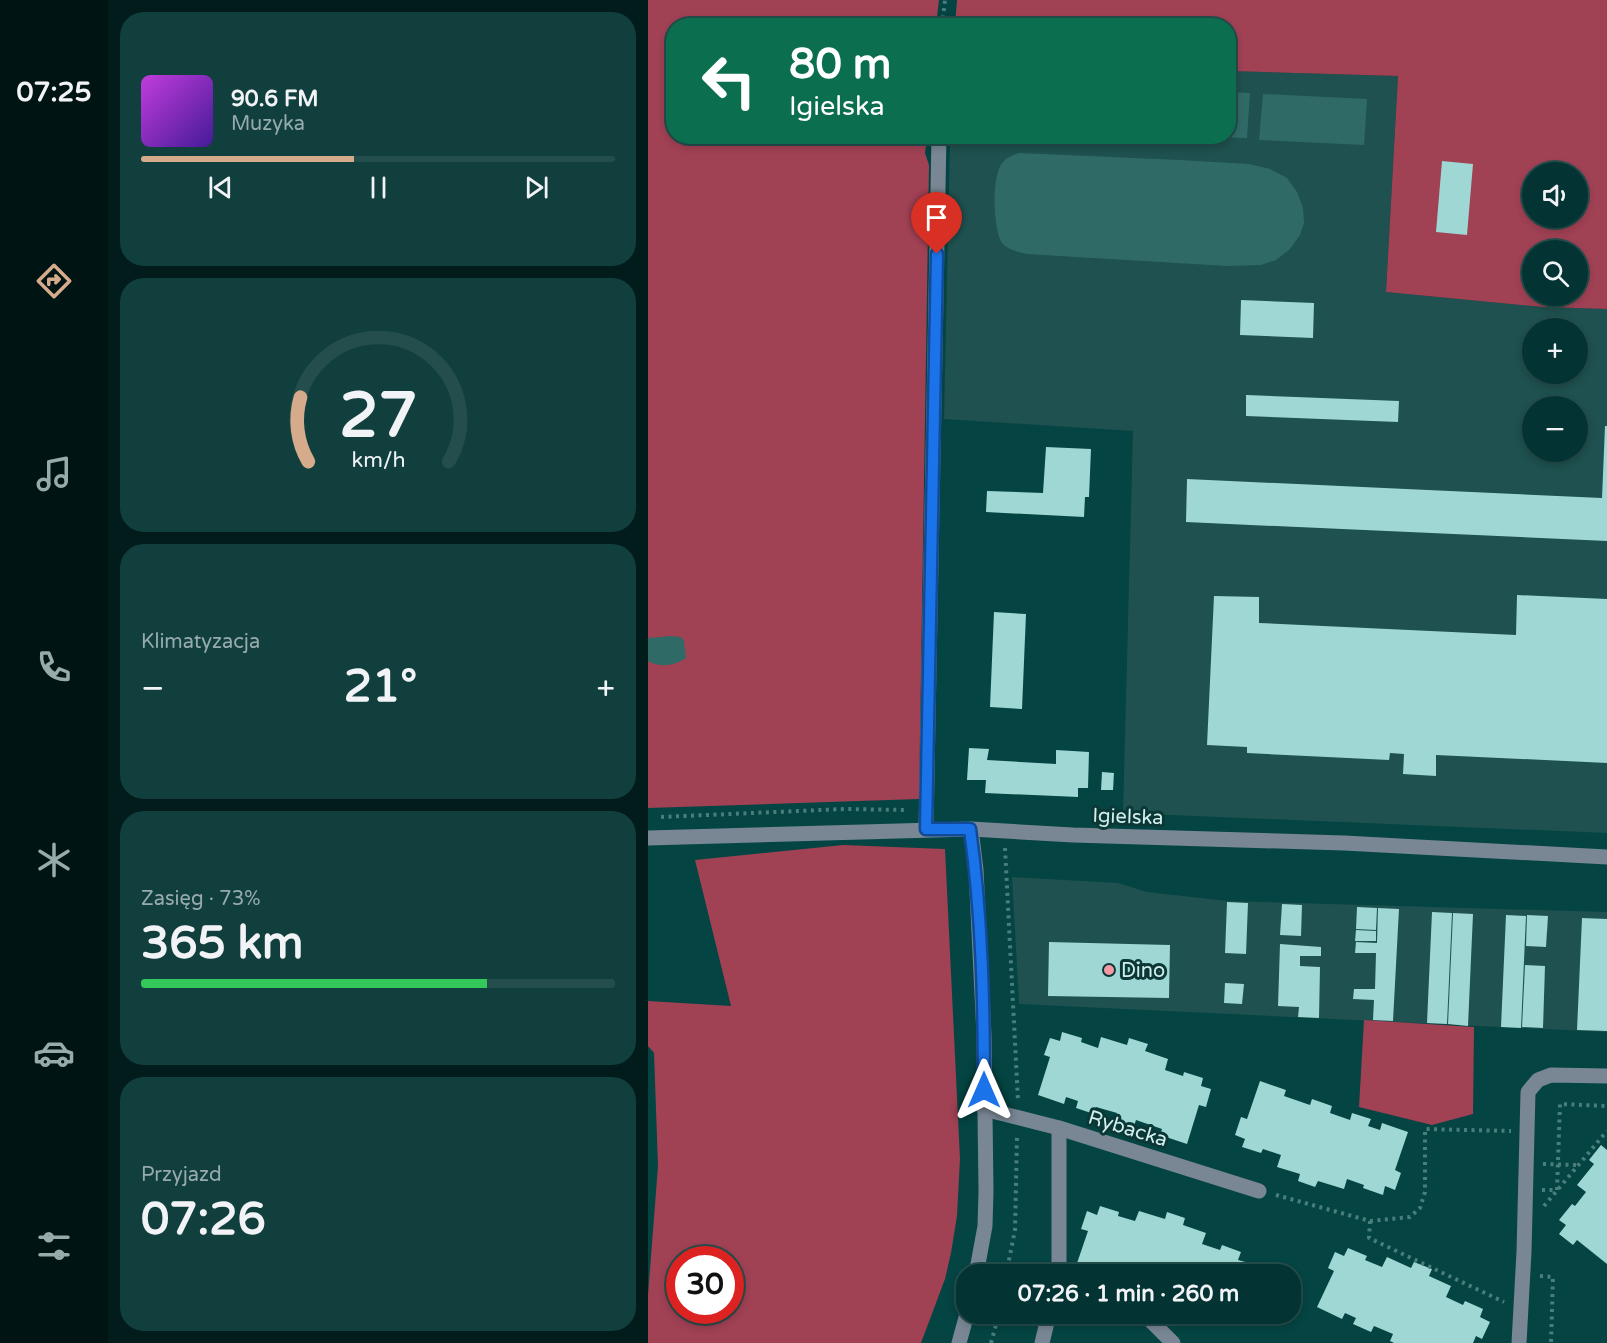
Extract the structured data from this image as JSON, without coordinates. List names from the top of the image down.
{
  "streets": {
    "street": ["Igielska", "Rybacka"]
  },
  "places": ["Dino"],
  "page": {
    "tabs": "07:25",
    "turn": ["80 m", "Igielska"],
    "song": ["90.6 FM", "Muzyka"],
    "map_buttons": ["+", "−"],
    "tile": [
      "Klimatyzacja",
      ["Zasięg · 73%", "365 km"],
      ["Przyjazd", "07:26"]
    ],
    "heat": ["−", "21°", "+"],
    "limit": "30",
    "trip": "07:26 · 1 min · 260 m",
    "gauge": ["27", "km/h"]
  }
}
